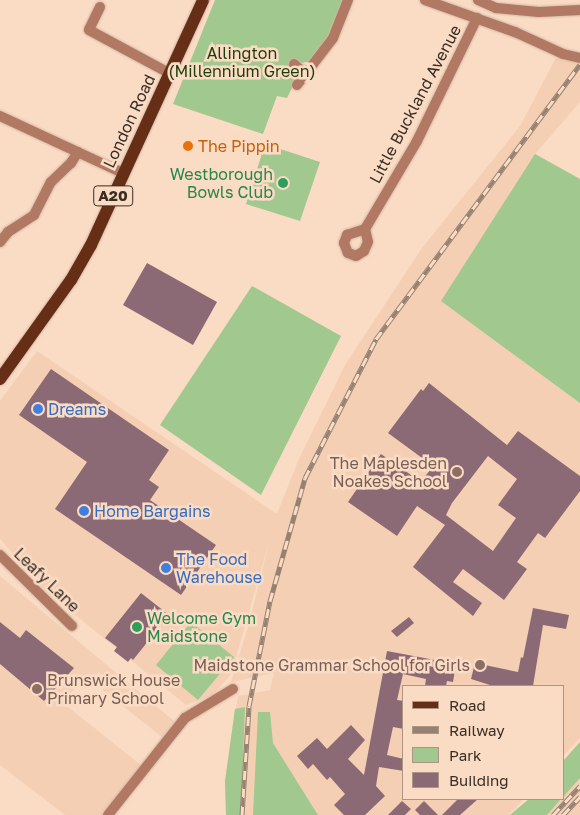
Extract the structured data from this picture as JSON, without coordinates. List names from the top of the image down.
{
  "streets": {
    "main road": ["London Road", "A20"],
    "street": ["Little Buckland Avenue", "Leafy Lane"]
  },
  "parks": ["Allington (Millennium Green)"],
  "places": [
    "The Pippin",
    "Westborough Bowls Club",
    "Dreams",
    "The Maplesden Noakes School",
    "Home Bargains",
    "The Food Warehouse",
    "Welcome Gym Maidstone",
    "Maidstone Grammar School for Girls",
    "Brunswick House Primary School"
  ],
  "legend": [
    "Road",
    "Railway",
    "Park",
    "Building"
  ]
}
